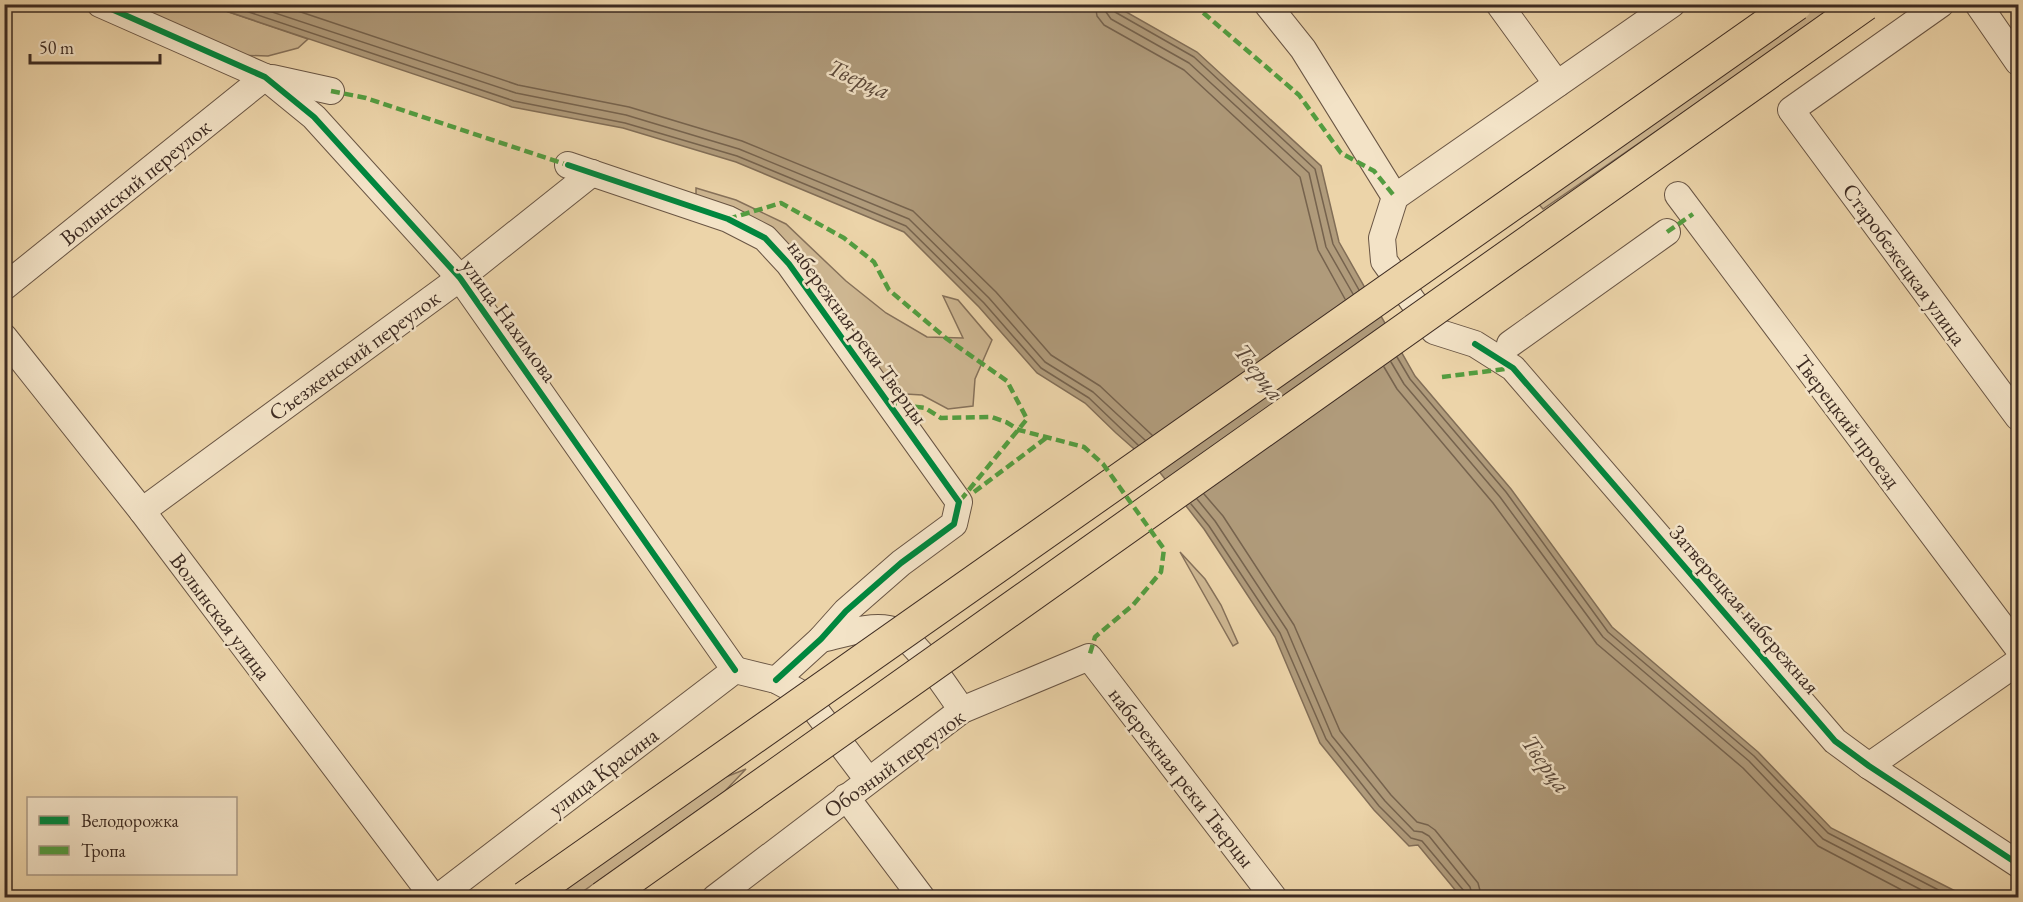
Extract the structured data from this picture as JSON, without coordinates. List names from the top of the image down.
{
  "streets": {
    "street": [
      "Волынский переулок",
      "Старобежецкая улица",
      "улица Нахимова",
      "набережная реки Тверцы",
      "Съезженский переулок",
      "Тверецкий проезд",
      "Затверецкая набережная",
      "Волынская улица",
      "Обозный переулок",
      "улица Красина"
    ]
  },
  "crossings": [
    ["Волынский переулок", "улица Нахимова"],
    ["улица Нахимова", "Съезженский переулок"],
    ["улица Нахимова", "улица Красина"],
    ["набережная реки Тверцы", "Съезженский переулок"],
    ["набережная реки Тверцы", "Обозный переулок"],
    ["Съезженский переулок", "Волынская улица"],
    ["Волынская улица", "улица Красина"]
  ],
  "water": ["Тверца"],
  "legend": ["Велодорожка", "Тропа"],
  "scale_bar": "50 m"
}
